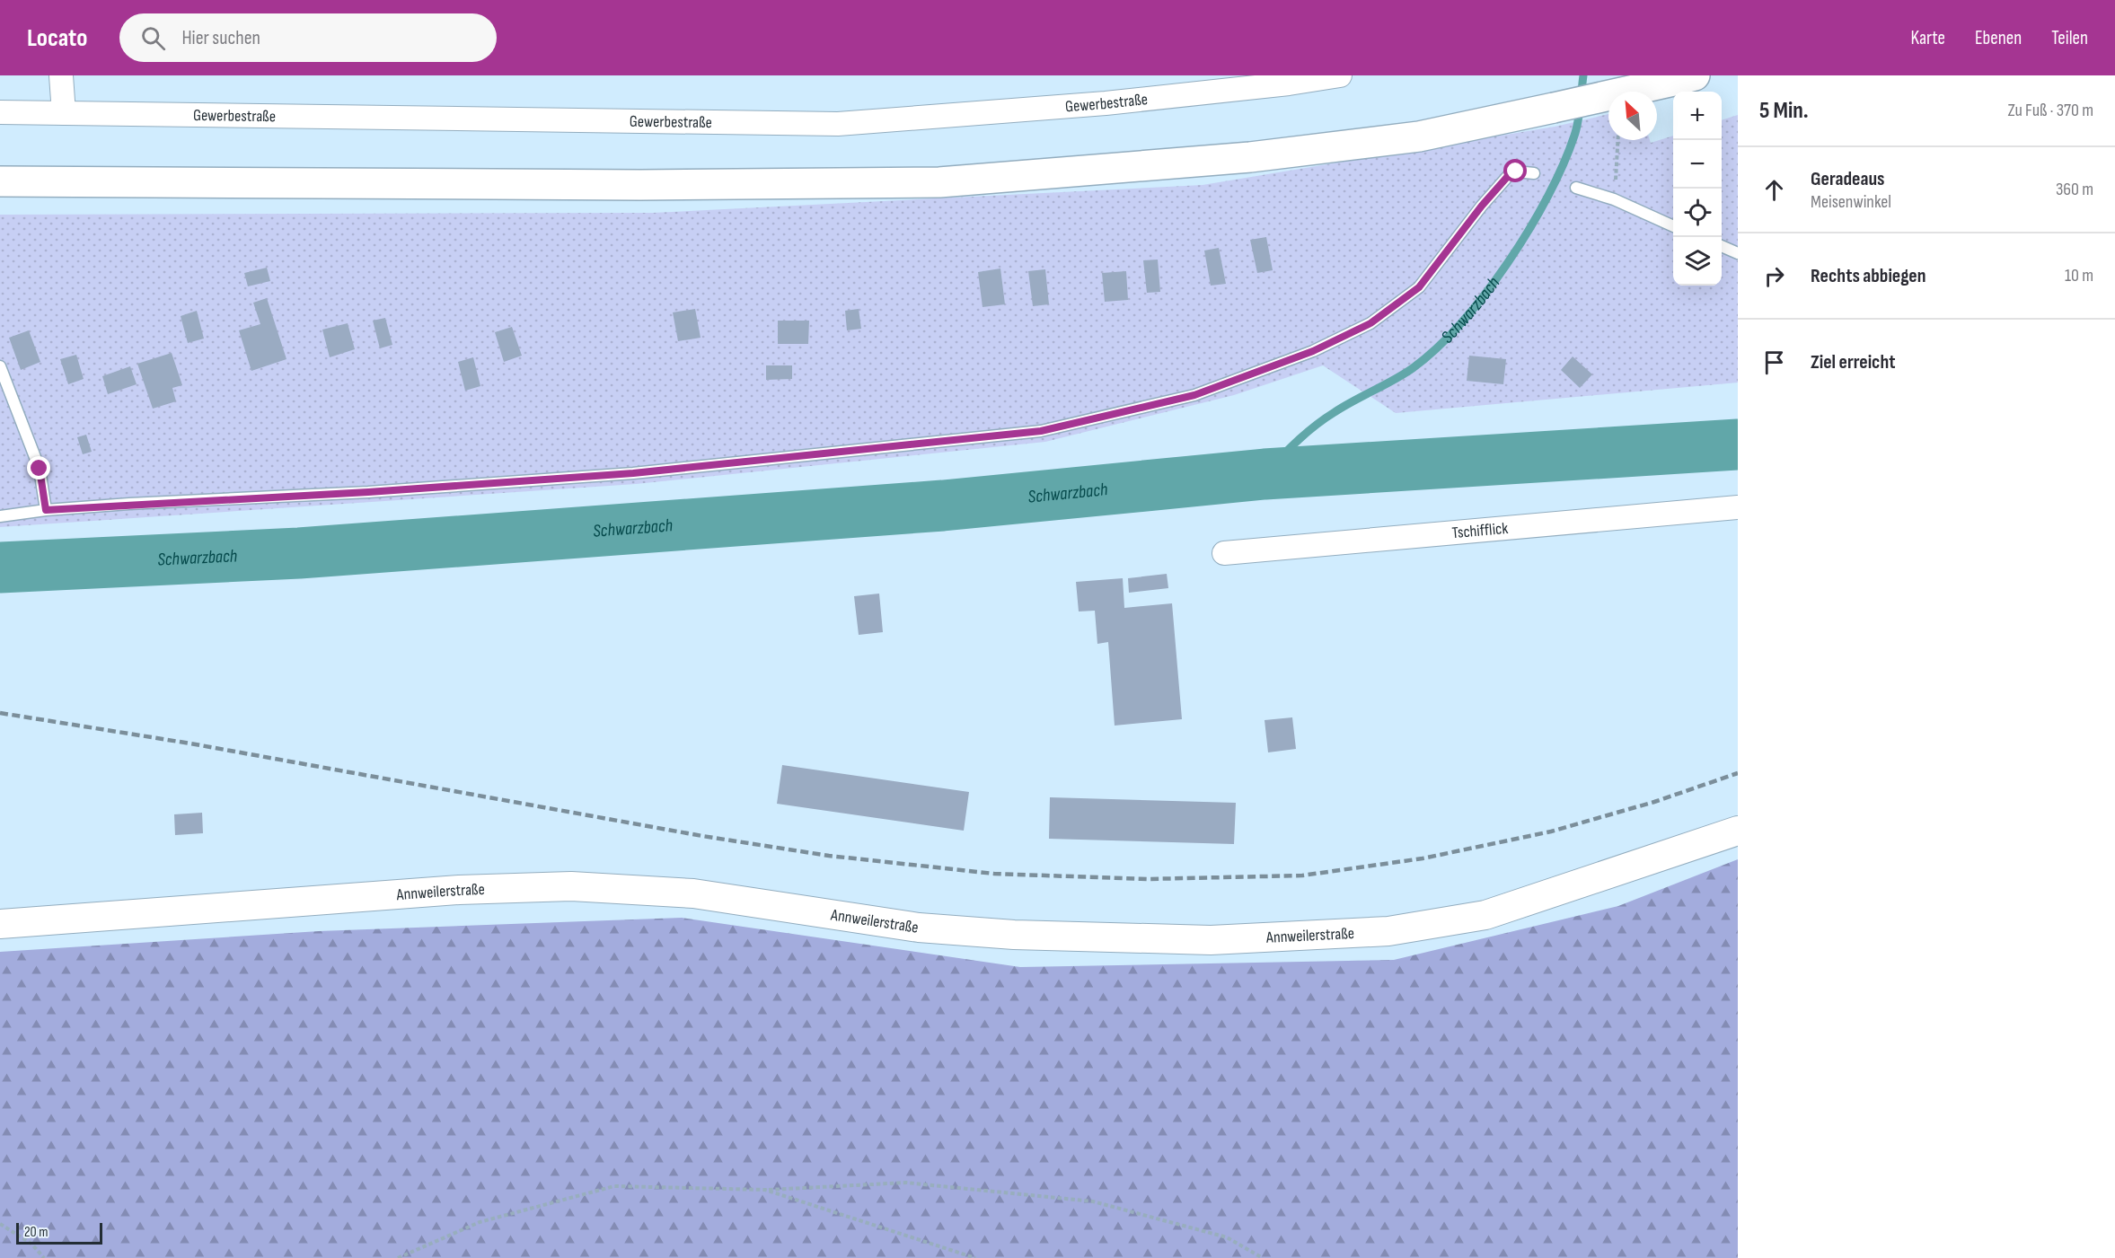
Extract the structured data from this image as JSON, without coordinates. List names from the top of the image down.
{
  "streets": {
    "street": ["Gewerbestraße", "Tschifflick", "Annweilerstraße"]
  },
  "water": ["Schwarzbach"],
  "scale_bar": "20 m",
  "north": "top left",
  "page": {
    "header": "Locato",
    "search": "Hier suchen",
    "nav": ["Karte", "Ebenen", "Teilen"],
    "heading": ["5 Min.", "Zu Fuß · 370 m"],
    "map_buttons": ["+", "−"],
    "list": [
      ["Geradeaus", "Meisenwinkel", "360 m"],
      ["Rechts abbiegen", "10 m"],
      "Ziel erreicht"
    ],
    "scale": "20 m"
  }
}
